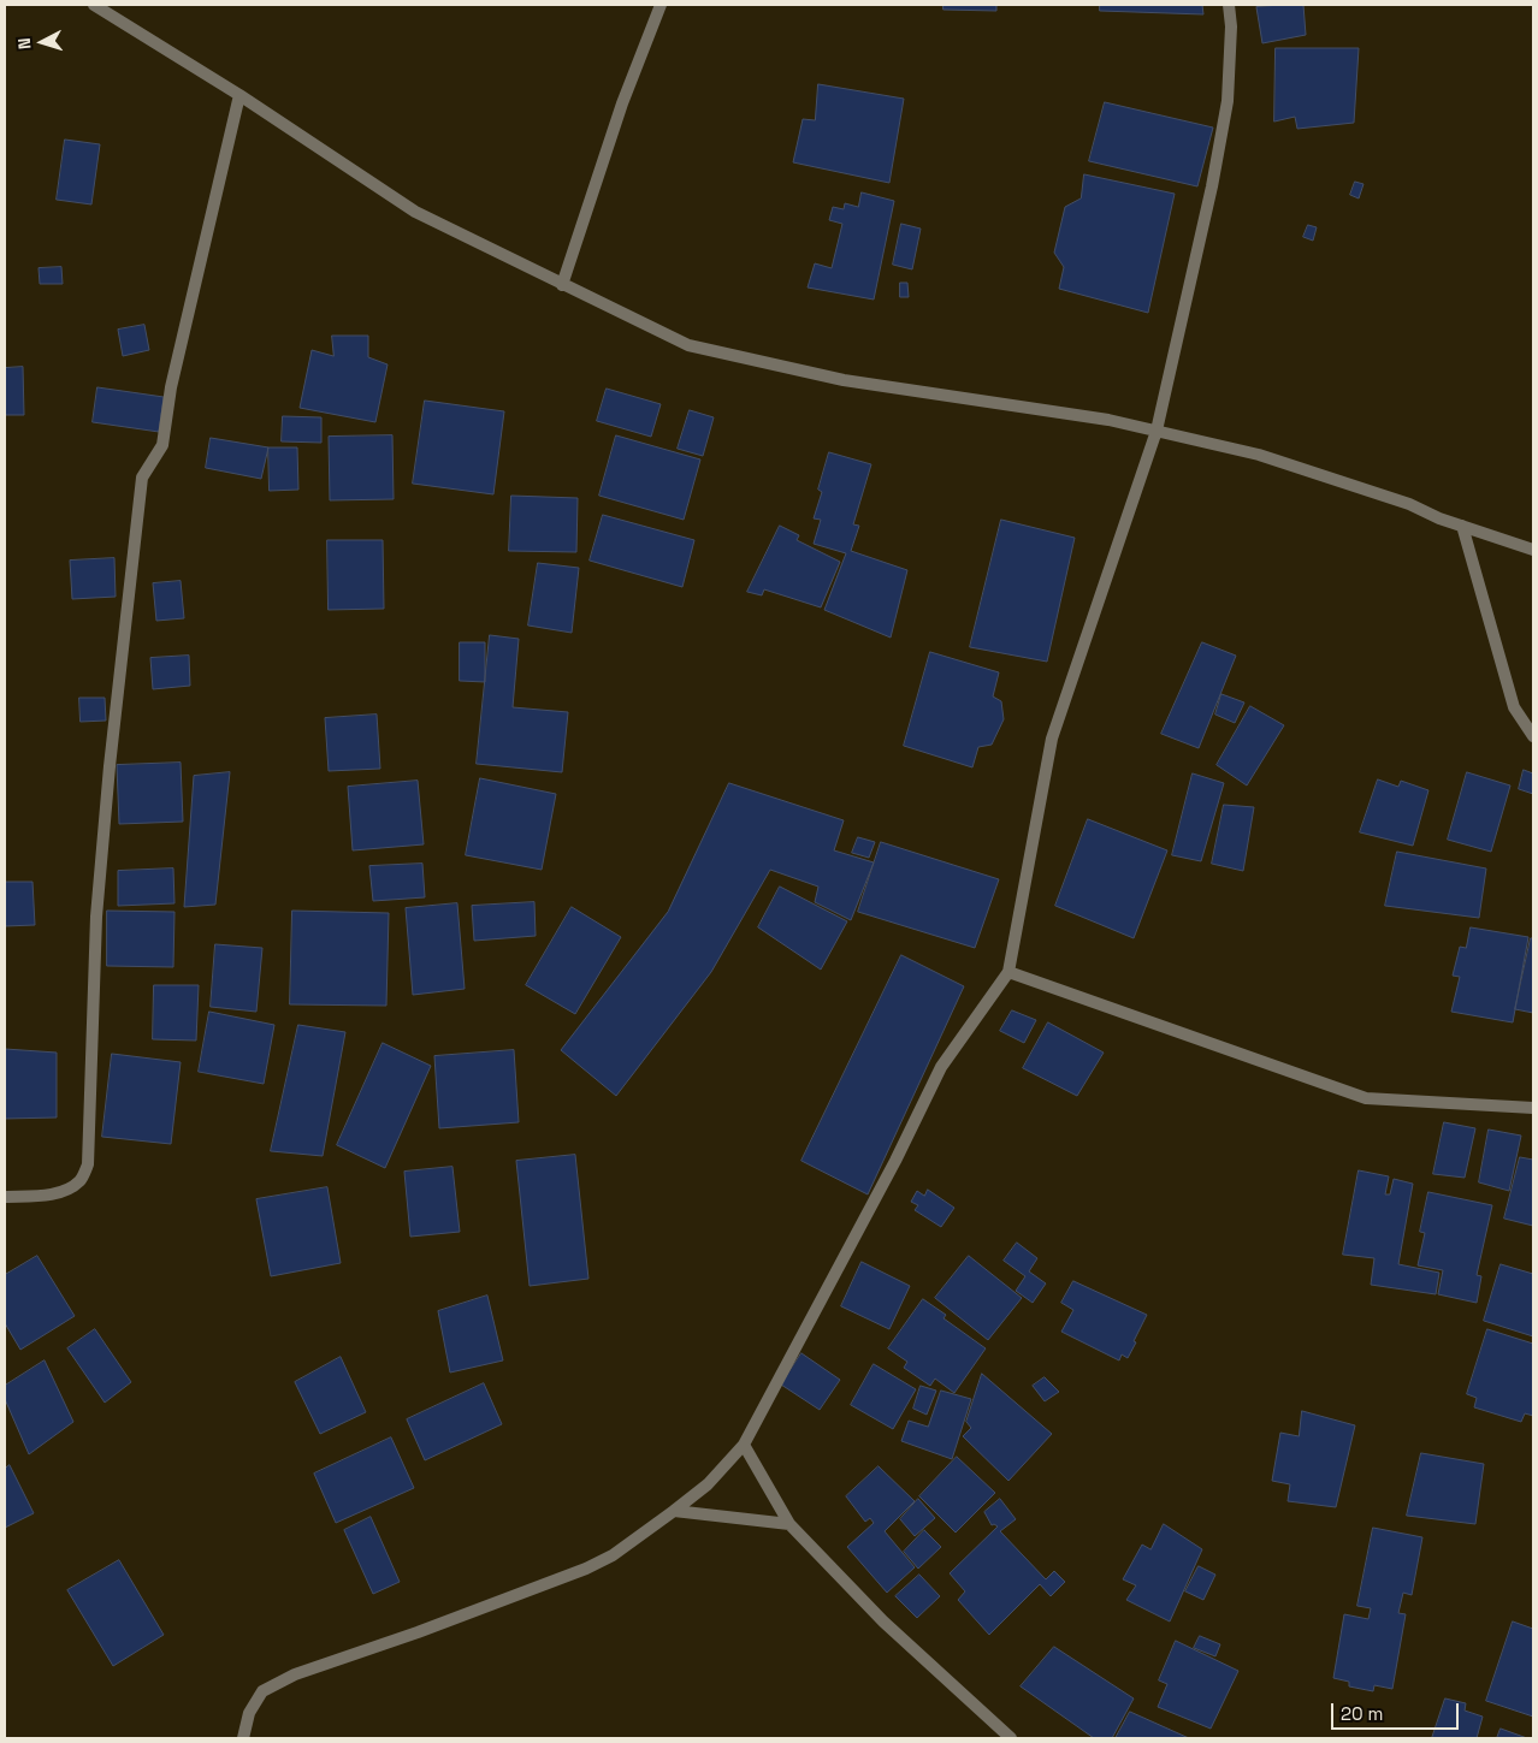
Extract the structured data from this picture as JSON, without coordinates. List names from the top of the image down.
{
  "scale_bar": "20 m",
  "north": "left"
}
